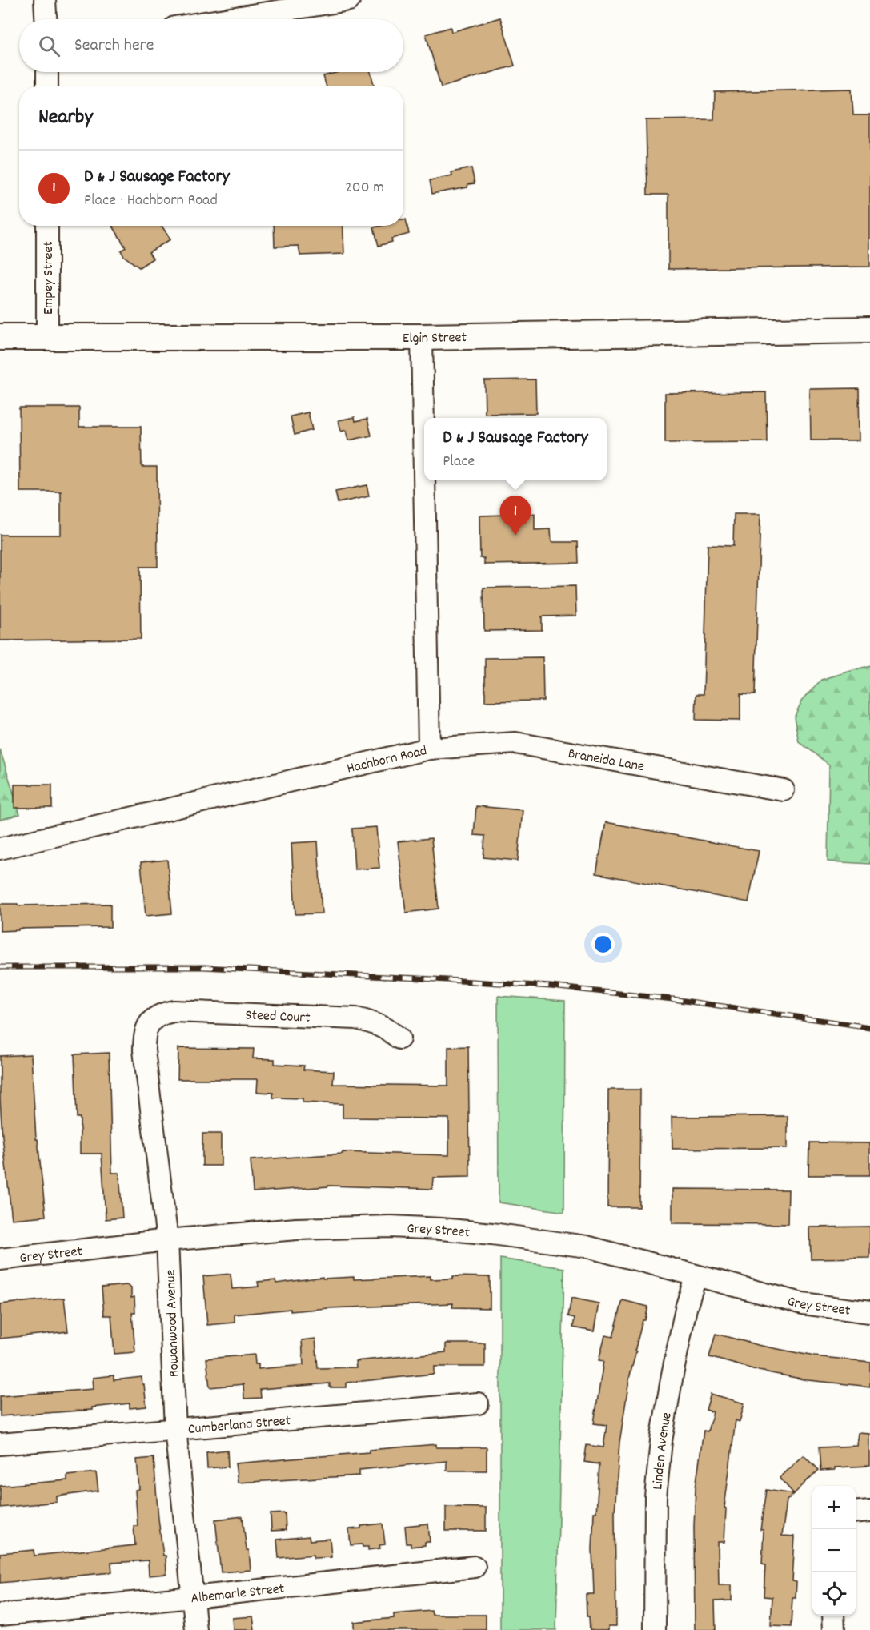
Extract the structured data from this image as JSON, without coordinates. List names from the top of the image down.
{
  "streets": {
    "main road": ["Elgin Street"],
    "street": [
      "Empey Street",
      "Hachborn Road",
      "Braneida Lane",
      "Steed Court",
      "Grey Street",
      "Rowanwood Avenue",
      "Cumberland Street",
      "Linden Avenue",
      "Albemarle Street"
    ]
  },
  "crossings": [
    ["Empey Street", "Elgin Street"],
    ["Elgin Street", "Hachborn Road"],
    ["Hachborn Road", "Braneida Lane"],
    ["Steed Court", "Rowanwood Avenue"],
    ["Grey Street", "Rowanwood Avenue"],
    ["Grey Street", "Linden Avenue"],
    ["Rowanwood Avenue", "Cumberland Street"],
    ["Rowanwood Avenue", "Albemarle Street"]
  ],
  "page": {
    "search": "Search here",
    "heading": "Nearby",
    "list": [
      {
        "mark": "1",
        "name": "D & J Sausage Factory",
        "note": "Place · Hachborn Road",
        "value": "200 m"
      }
    ],
    "popup": ["D & J Sausage Factory", "Place"],
    "pins": "1",
    "map_buttons": ["+", "−"]
  }
}
